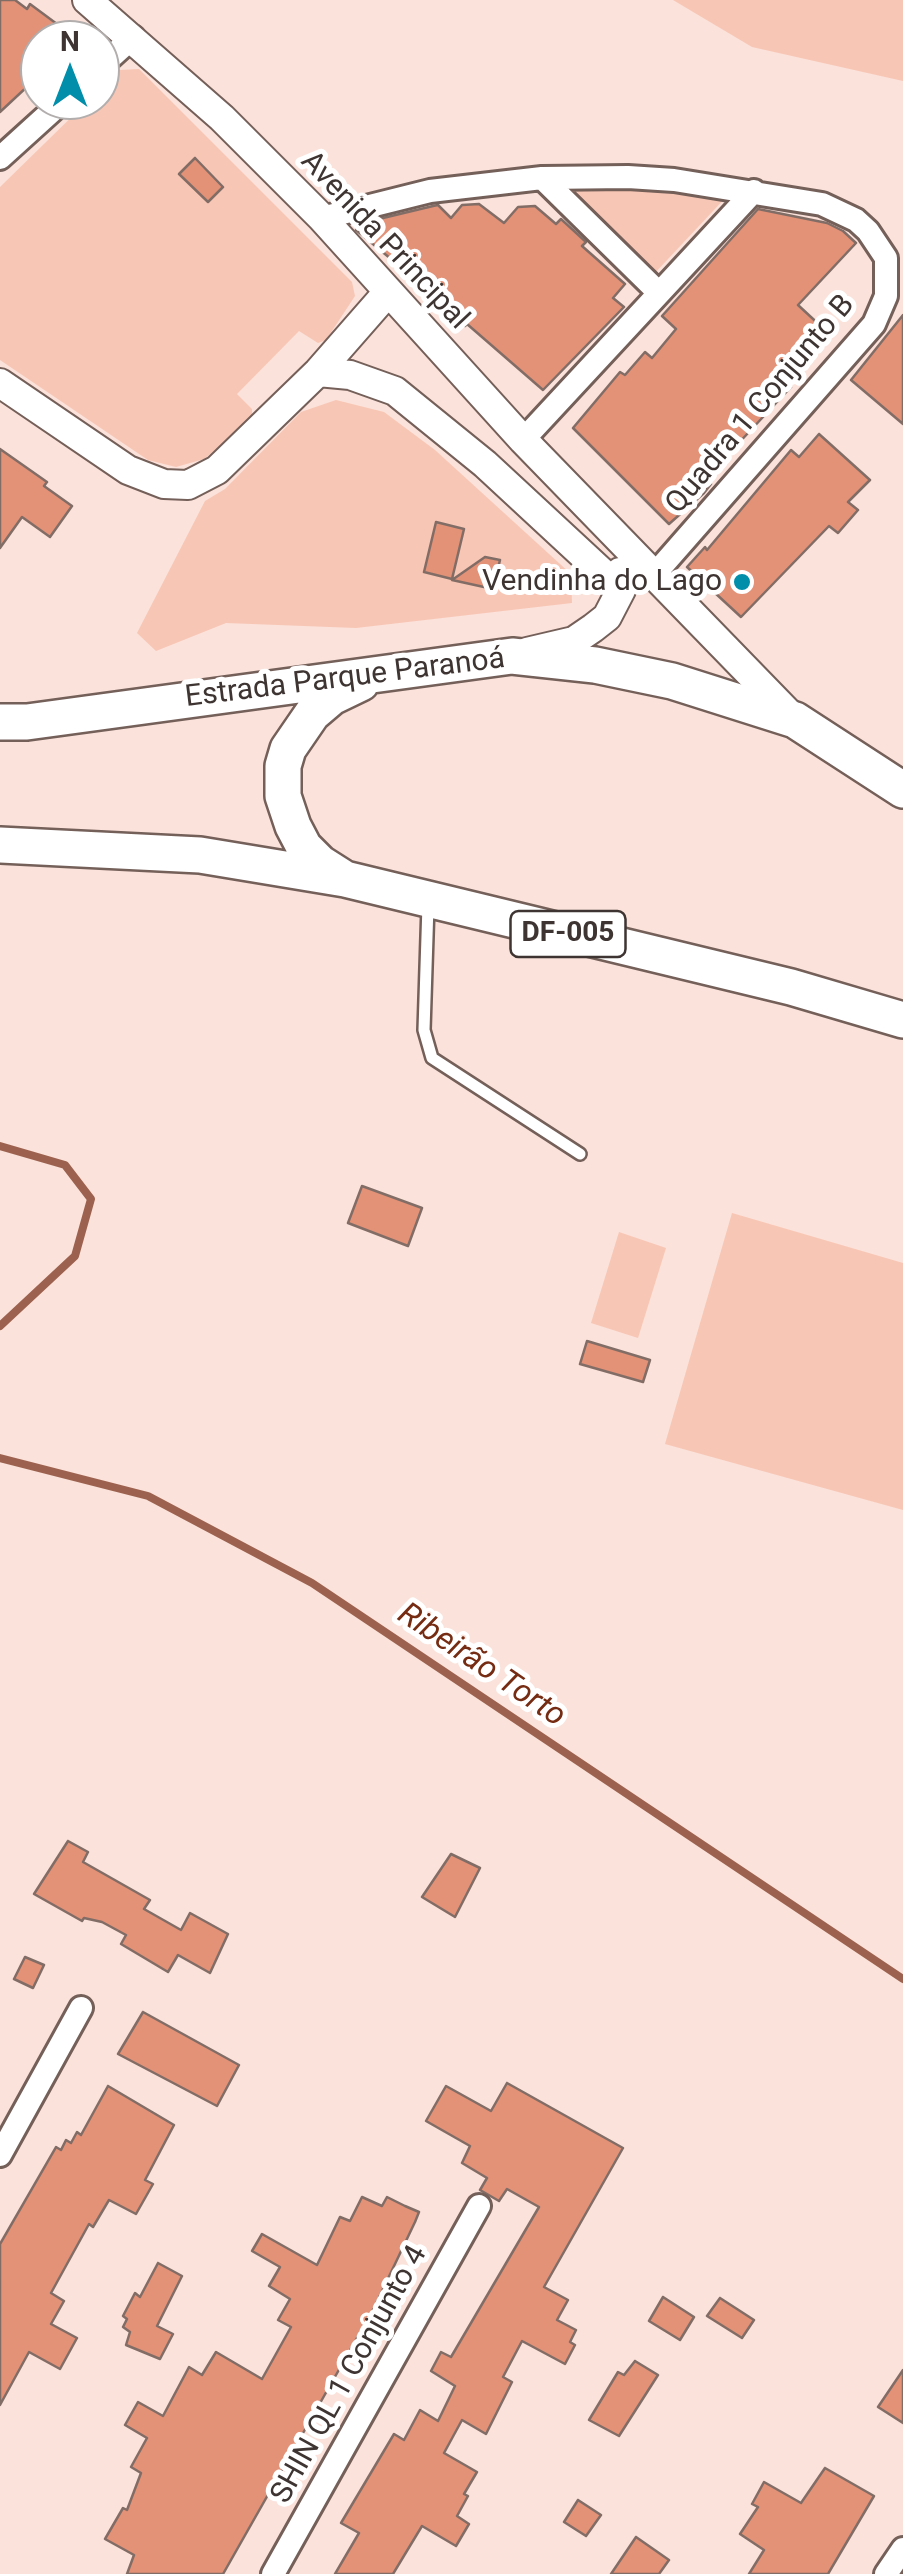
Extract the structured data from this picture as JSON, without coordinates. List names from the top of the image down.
{
  "streets": {
    "main road": ["Estrada Parque Paranoá", "DF-005"],
    "street": ["Avenida Principal", "Quadra 1 Conjunto B", "SHIN QL 1 Conjunto 4"]
  },
  "crossings": [
    ["Avenida Principal", "Quadra 1 Conjunto B"],
    ["Avenida Principal", "Estrada Parque Paranoá"]
  ],
  "water": ["Ribeirão Torto"],
  "places": ["Vendinha do Lago"],
  "north": "top"
}
